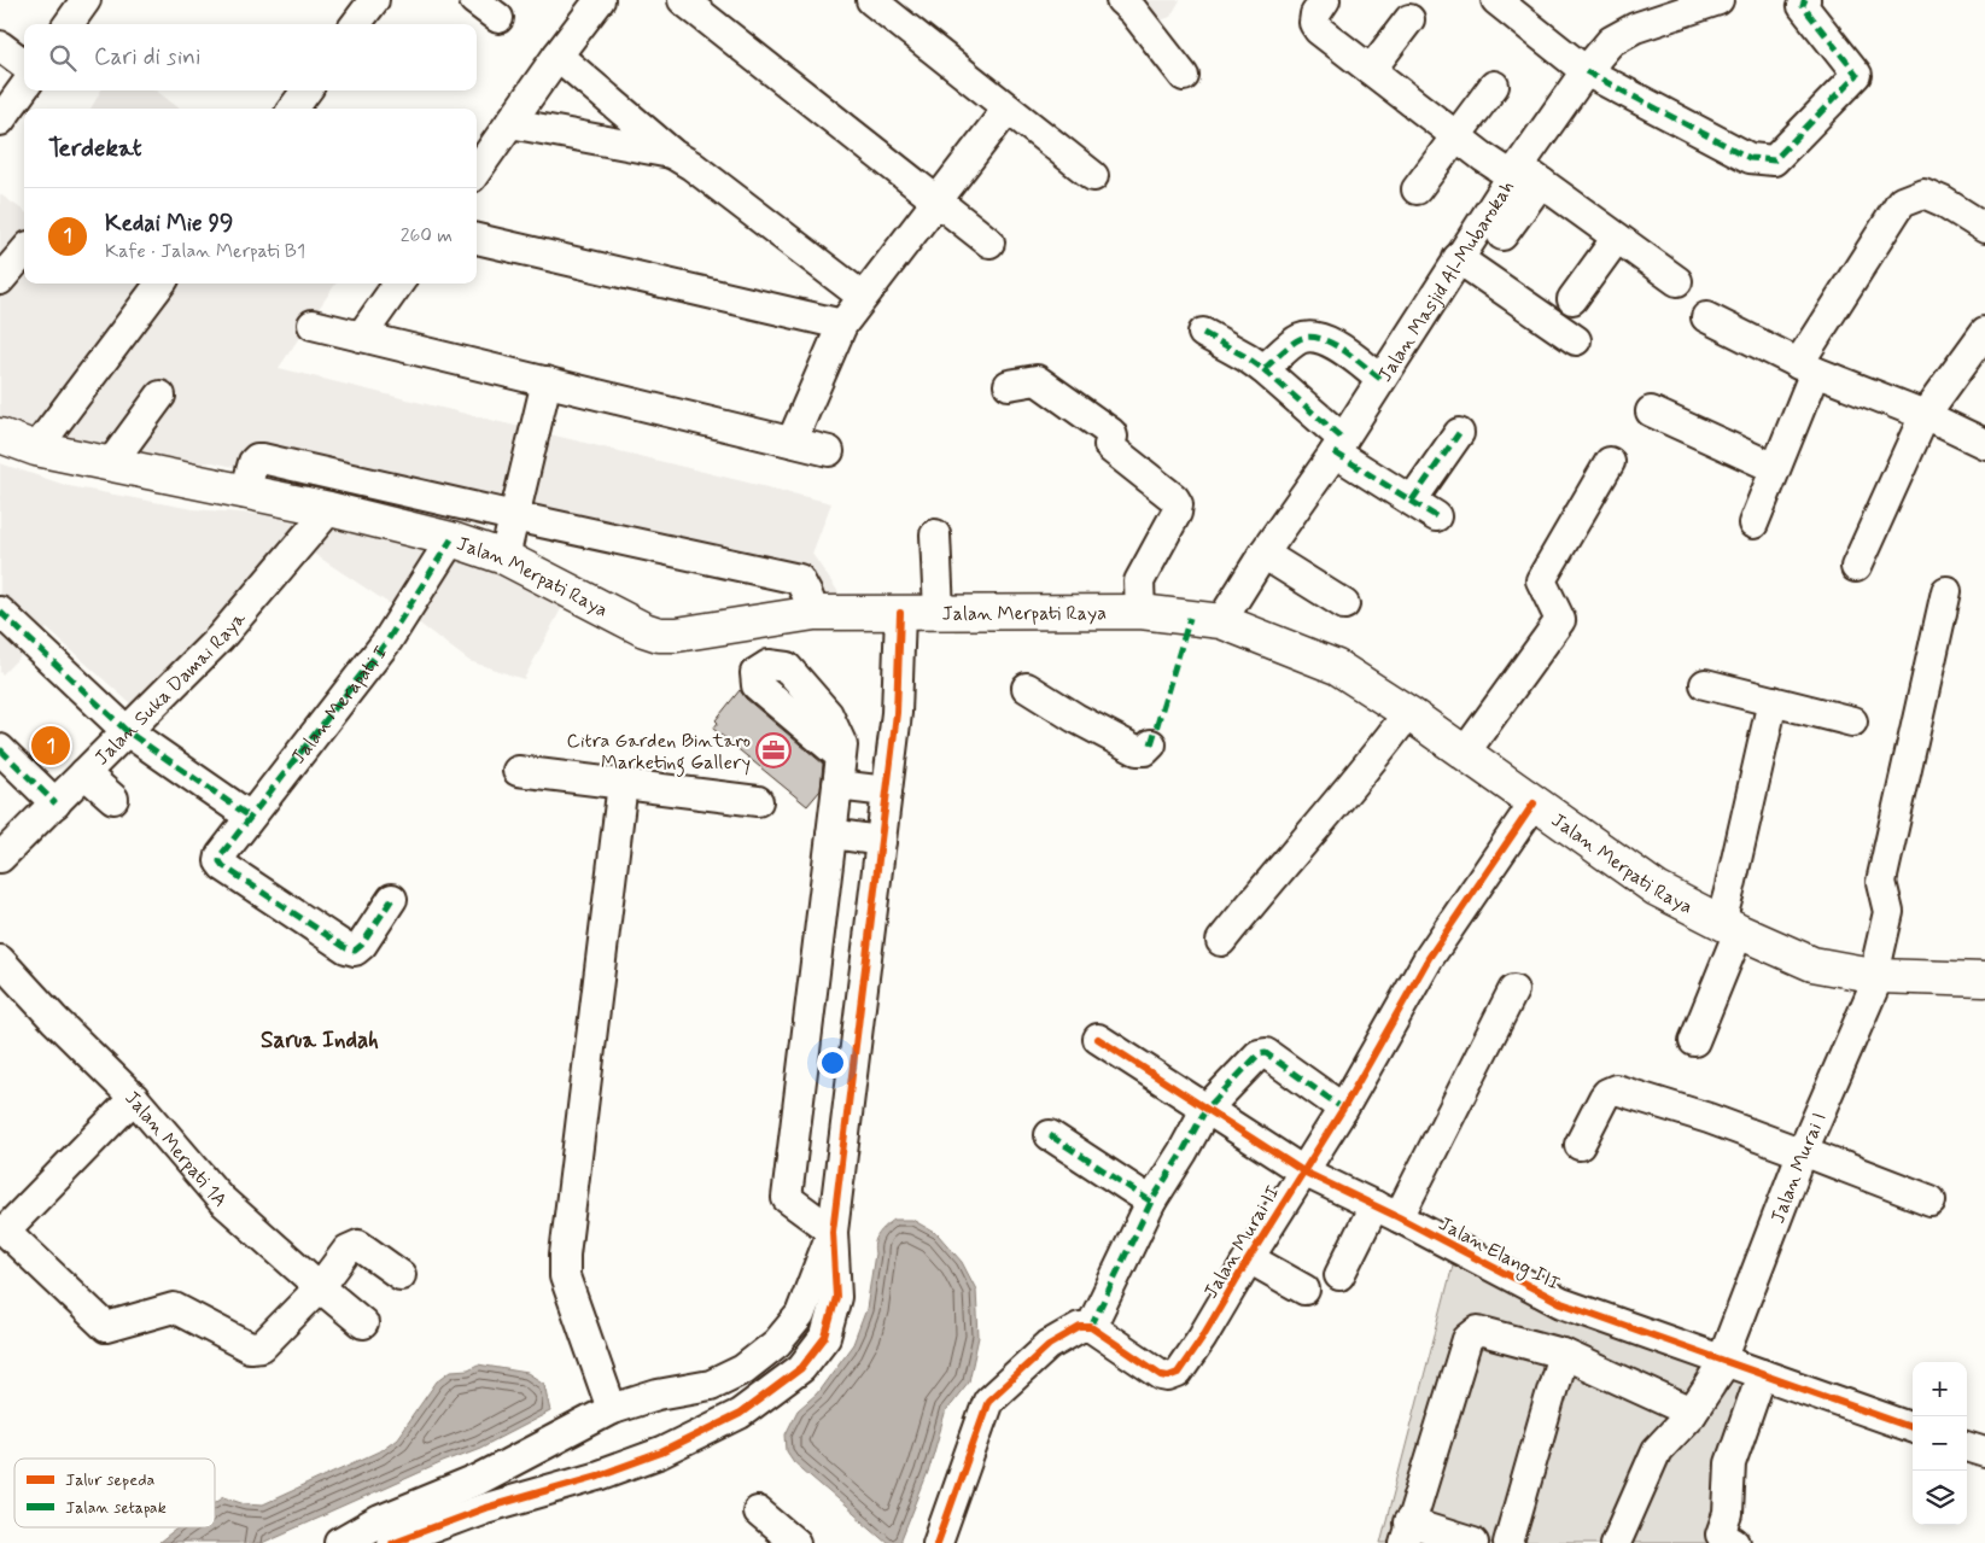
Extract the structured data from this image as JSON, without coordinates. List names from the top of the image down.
{
  "streets": {
    "main road": ["Jalan Merpati Raya"],
    "street": [
      "Jalan Masjid Al-Mubarokah",
      "Jalan Suka Damai Raya",
      "Jalan Merapati I",
      "Jalan Merpati 1A",
      "Jalan Murai I",
      "Jalan Murai II",
      "Jalan Elang III"
    ]
  },
  "crossings": [
    ["Jalan Masjid Al-Mubarokah", "Jalan Merpati Raya"],
    ["Jalan Merpati Raya", "Jalan Suka Damai Raya"],
    ["Jalan Merpati Raya", "Jalan Merapati I"],
    ["Jalan Merpati Raya", "Jalan Murai I"],
    ["Jalan Merpati Raya", "Jalan Murai II"],
    ["Jalan Murai I", "Jalan Elang III"],
    ["Jalan Murai II", "Jalan Elang III"]
  ],
  "districts": ["Sarua Indah"],
  "places": {
    "office": ["Citra Garden Bintaro Marketing Gallery"]
  },
  "legend": ["Jalur sepeda", "Jalan setapak"],
  "page": {
    "search": "Cari di sini",
    "heading": "Terdekat",
    "list": [
      {
        "mark": "1",
        "name": "Kedai Mie 99",
        "note": "Kafe · Jalan Merpati B1",
        "value": "260 m"
      }
    ],
    "pins": "1",
    "map_buttons": ["+", "−"]
  }
}
